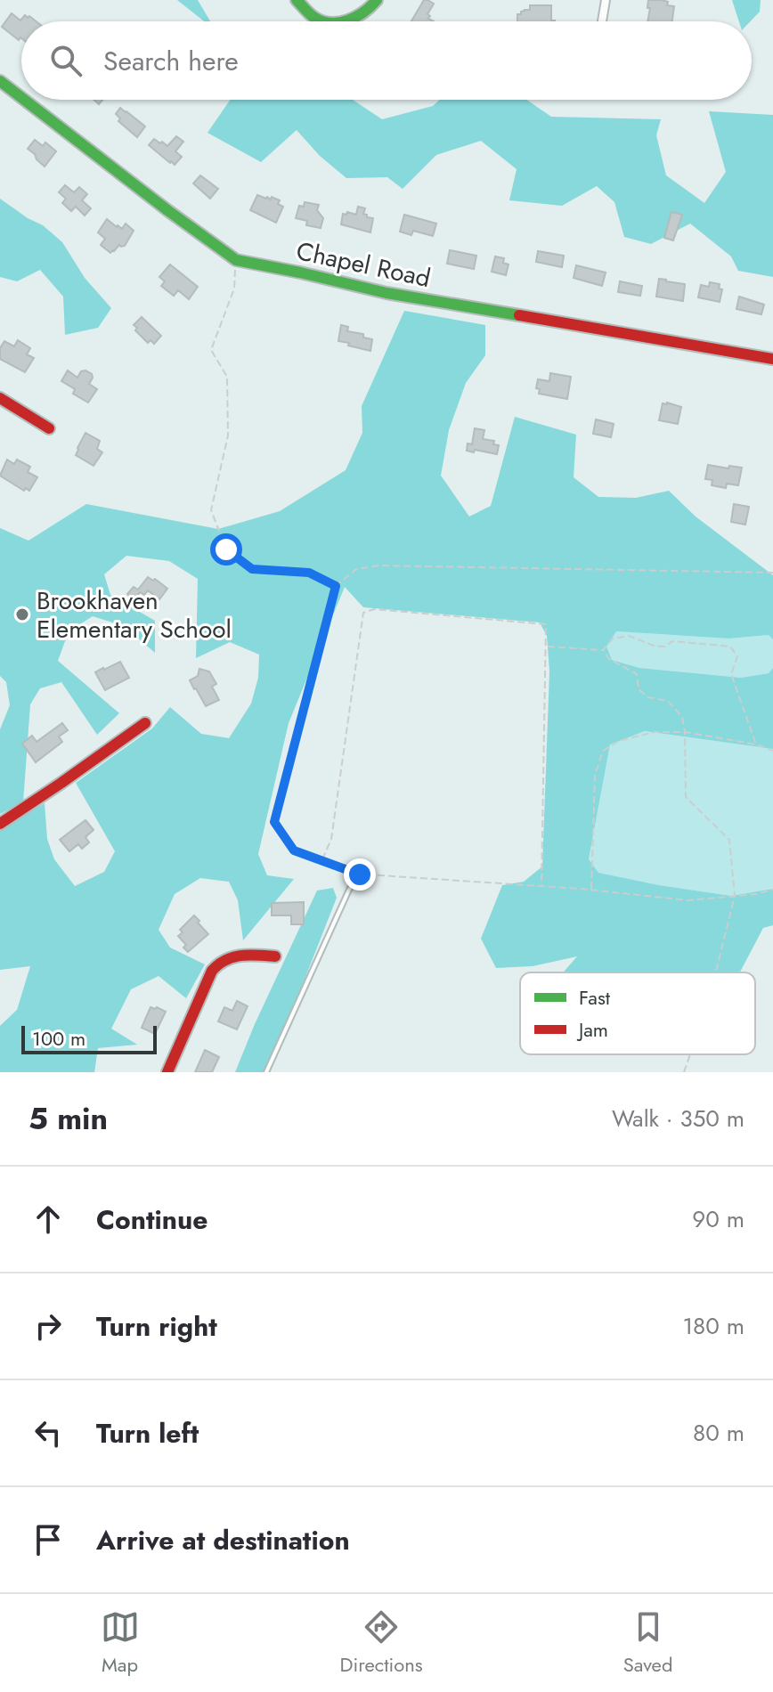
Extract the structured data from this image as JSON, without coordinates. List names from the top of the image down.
{
  "streets": {
    "street": ["Chapel Road"]
  },
  "places": ["Brookhaven Elementary School"],
  "legend": ["Fast", "Jam"],
  "scale_bar": "100 m",
  "page": {
    "search": "Search here",
    "scale": "100 m",
    "heading": ["5 min", "Walk · 350 m"],
    "list": [
      ["Continue", "90 m"],
      ["Turn right", "180 m"],
      ["Turn left", "80 m"],
      "Arrive at destination"
    ],
    "nav": ["Map", "Directions", "Saved"]
  }
}
